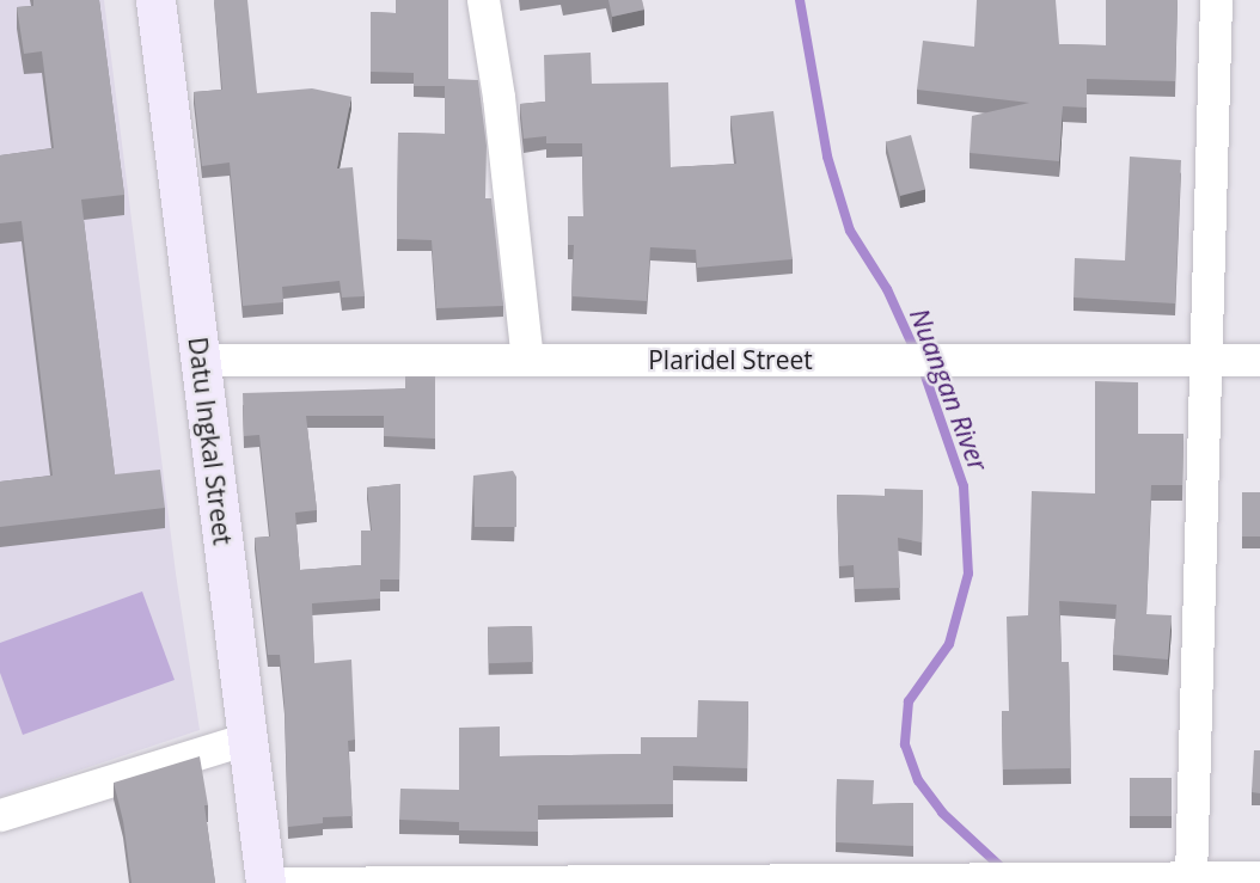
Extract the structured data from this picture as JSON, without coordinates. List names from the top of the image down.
{
  "streets": {
    "street": ["Plaridel Street", "Datu Ingkal Street"]
  },
  "crossings": [
    ["Plaridel Street", "Datu Ingkal Street"]
  ],
  "water": ["Nuangan River"]
}
